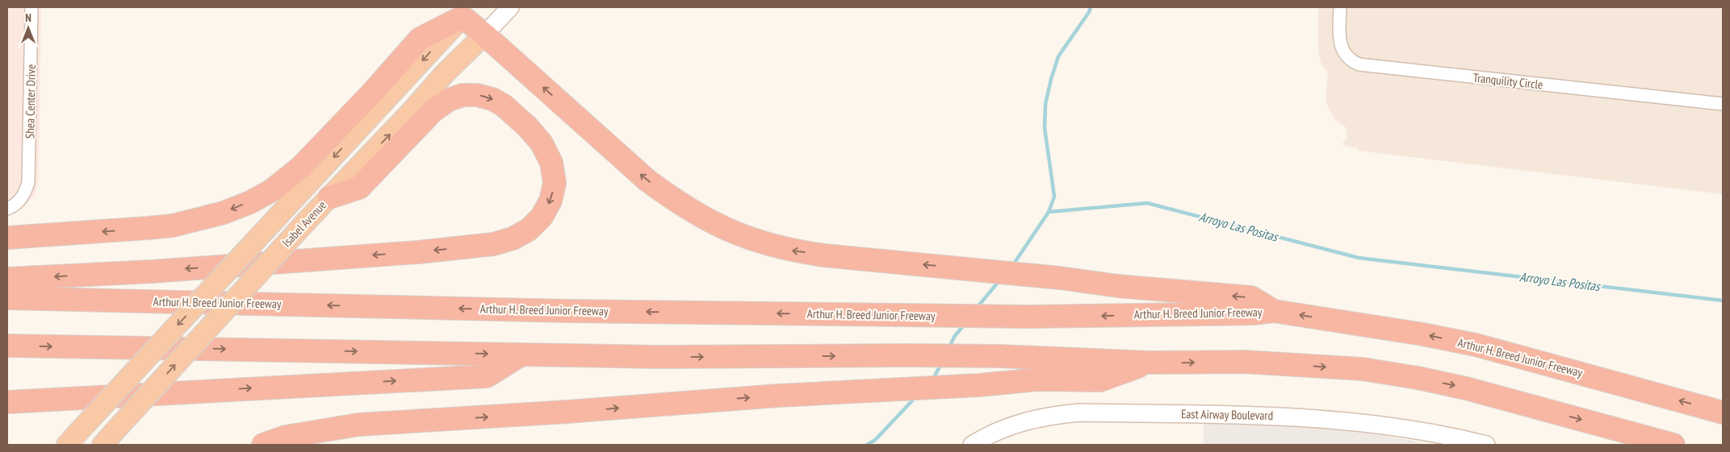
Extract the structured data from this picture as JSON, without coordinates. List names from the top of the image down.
{
  "streets": {
    "highway": ["Isabel Avenue", "Arthur H. Breed Junior Freeway"],
    "main road": ["East Airway Boulevard"],
    "street": ["Tranquility Circle", "Shea Center Drive"]
  },
  "water": ["Arroyo Las Positas"],
  "north": "top"
}
